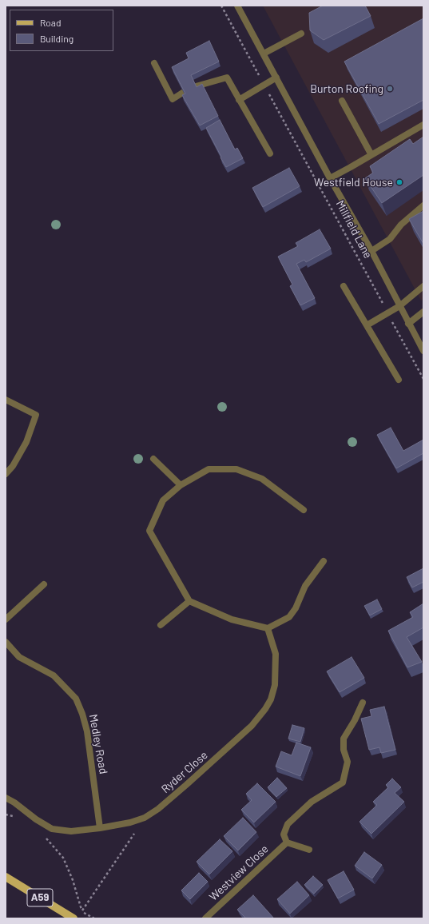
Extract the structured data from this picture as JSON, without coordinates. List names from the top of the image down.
{
  "streets": {
    "main road": ["A59"],
    "street": [
      "Millfield Lane",
      "Medley Road",
      "Ryder Close",
      "Westview Close"
    ]
  },
  "crossings": [
    ["Medley Road", "Ryder Close"]
  ],
  "places": ["Burton Roofing", "Westfield House"],
  "legend": ["Road", "Building"]
}
